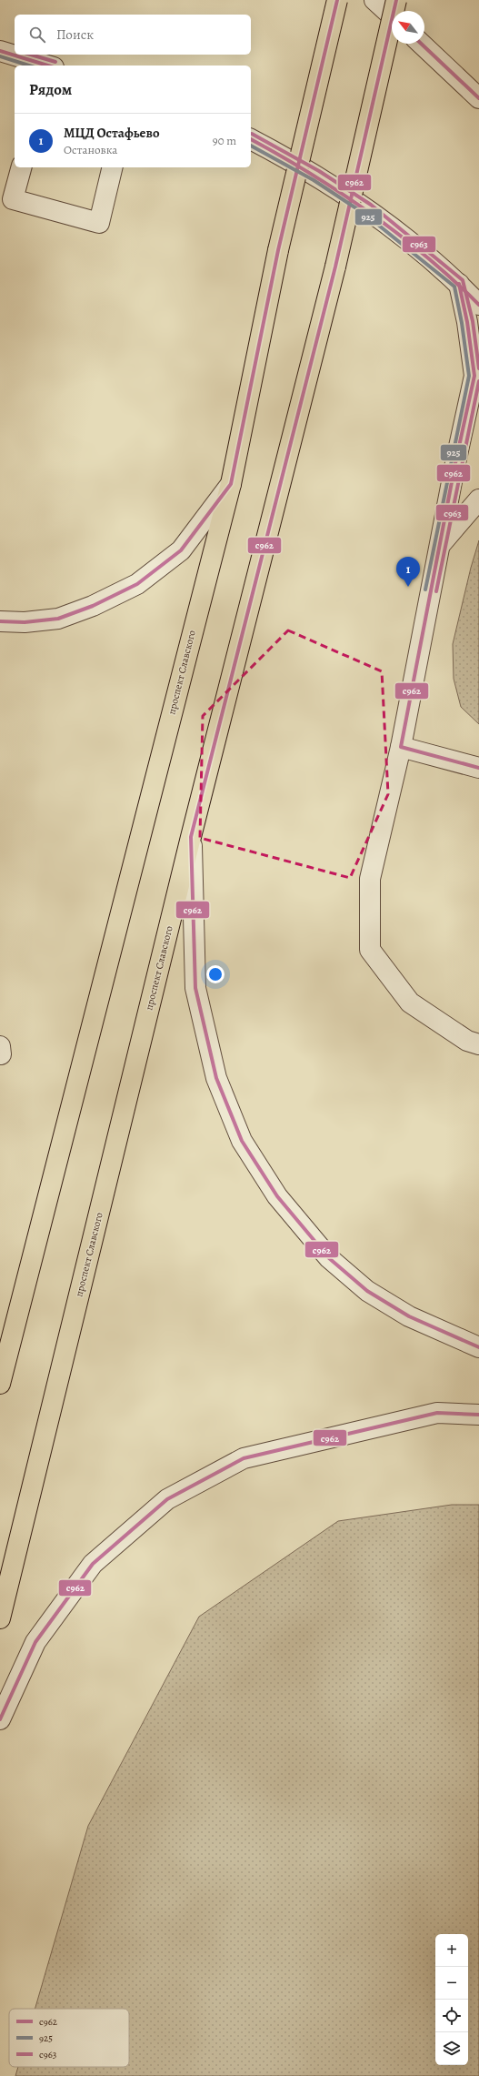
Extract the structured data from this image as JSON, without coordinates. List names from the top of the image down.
{
  "streets": {
    "main road": ["проспект Славского"]
  },
  "lines": ["transit line с962", "transit line с963", "transit line 925"],
  "legend": ["с962", "925", "с963"],
  "north": "top left",
  "page": {
    "search": "Поиск",
    "heading": "Рядом",
    "list": [
      {
        "mark": "1",
        "name": "МЦД Остафьево",
        "note": "Остановка",
        "value": "90 m"
      }
    ],
    "pins": "1",
    "map_buttons": ["+", "−"]
  }
}
